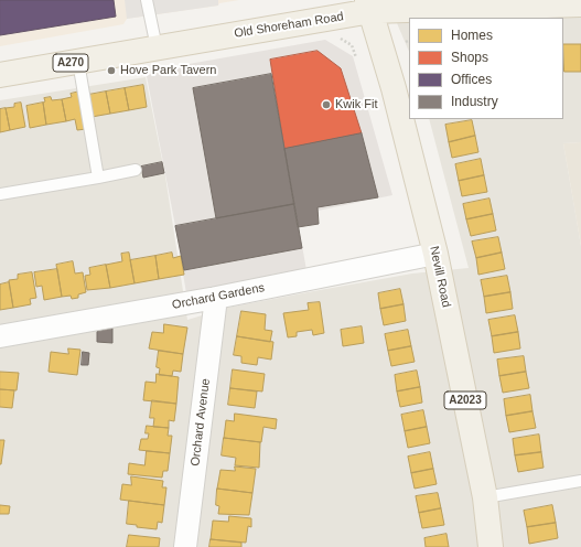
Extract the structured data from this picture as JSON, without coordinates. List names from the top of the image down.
{
  "streets": {
    "main road": [
      "Old Shoreham Road",
      "A270",
      "Nevill Road",
      "A2023"
    ],
    "street": ["Orchard Gardens", "Orchard Avenue"]
  },
  "crossings": [
    ["Old Shoreham Road", "Nevill Road"],
    ["Nevill Road", "Orchard Gardens"],
    ["Orchard Gardens", "Orchard Avenue"]
  ],
  "places": ["Hove Park Tavern", "Kwik Fit"],
  "legend": [
    "Homes",
    "Shops",
    "Offices",
    "Industry"
  ]
}
